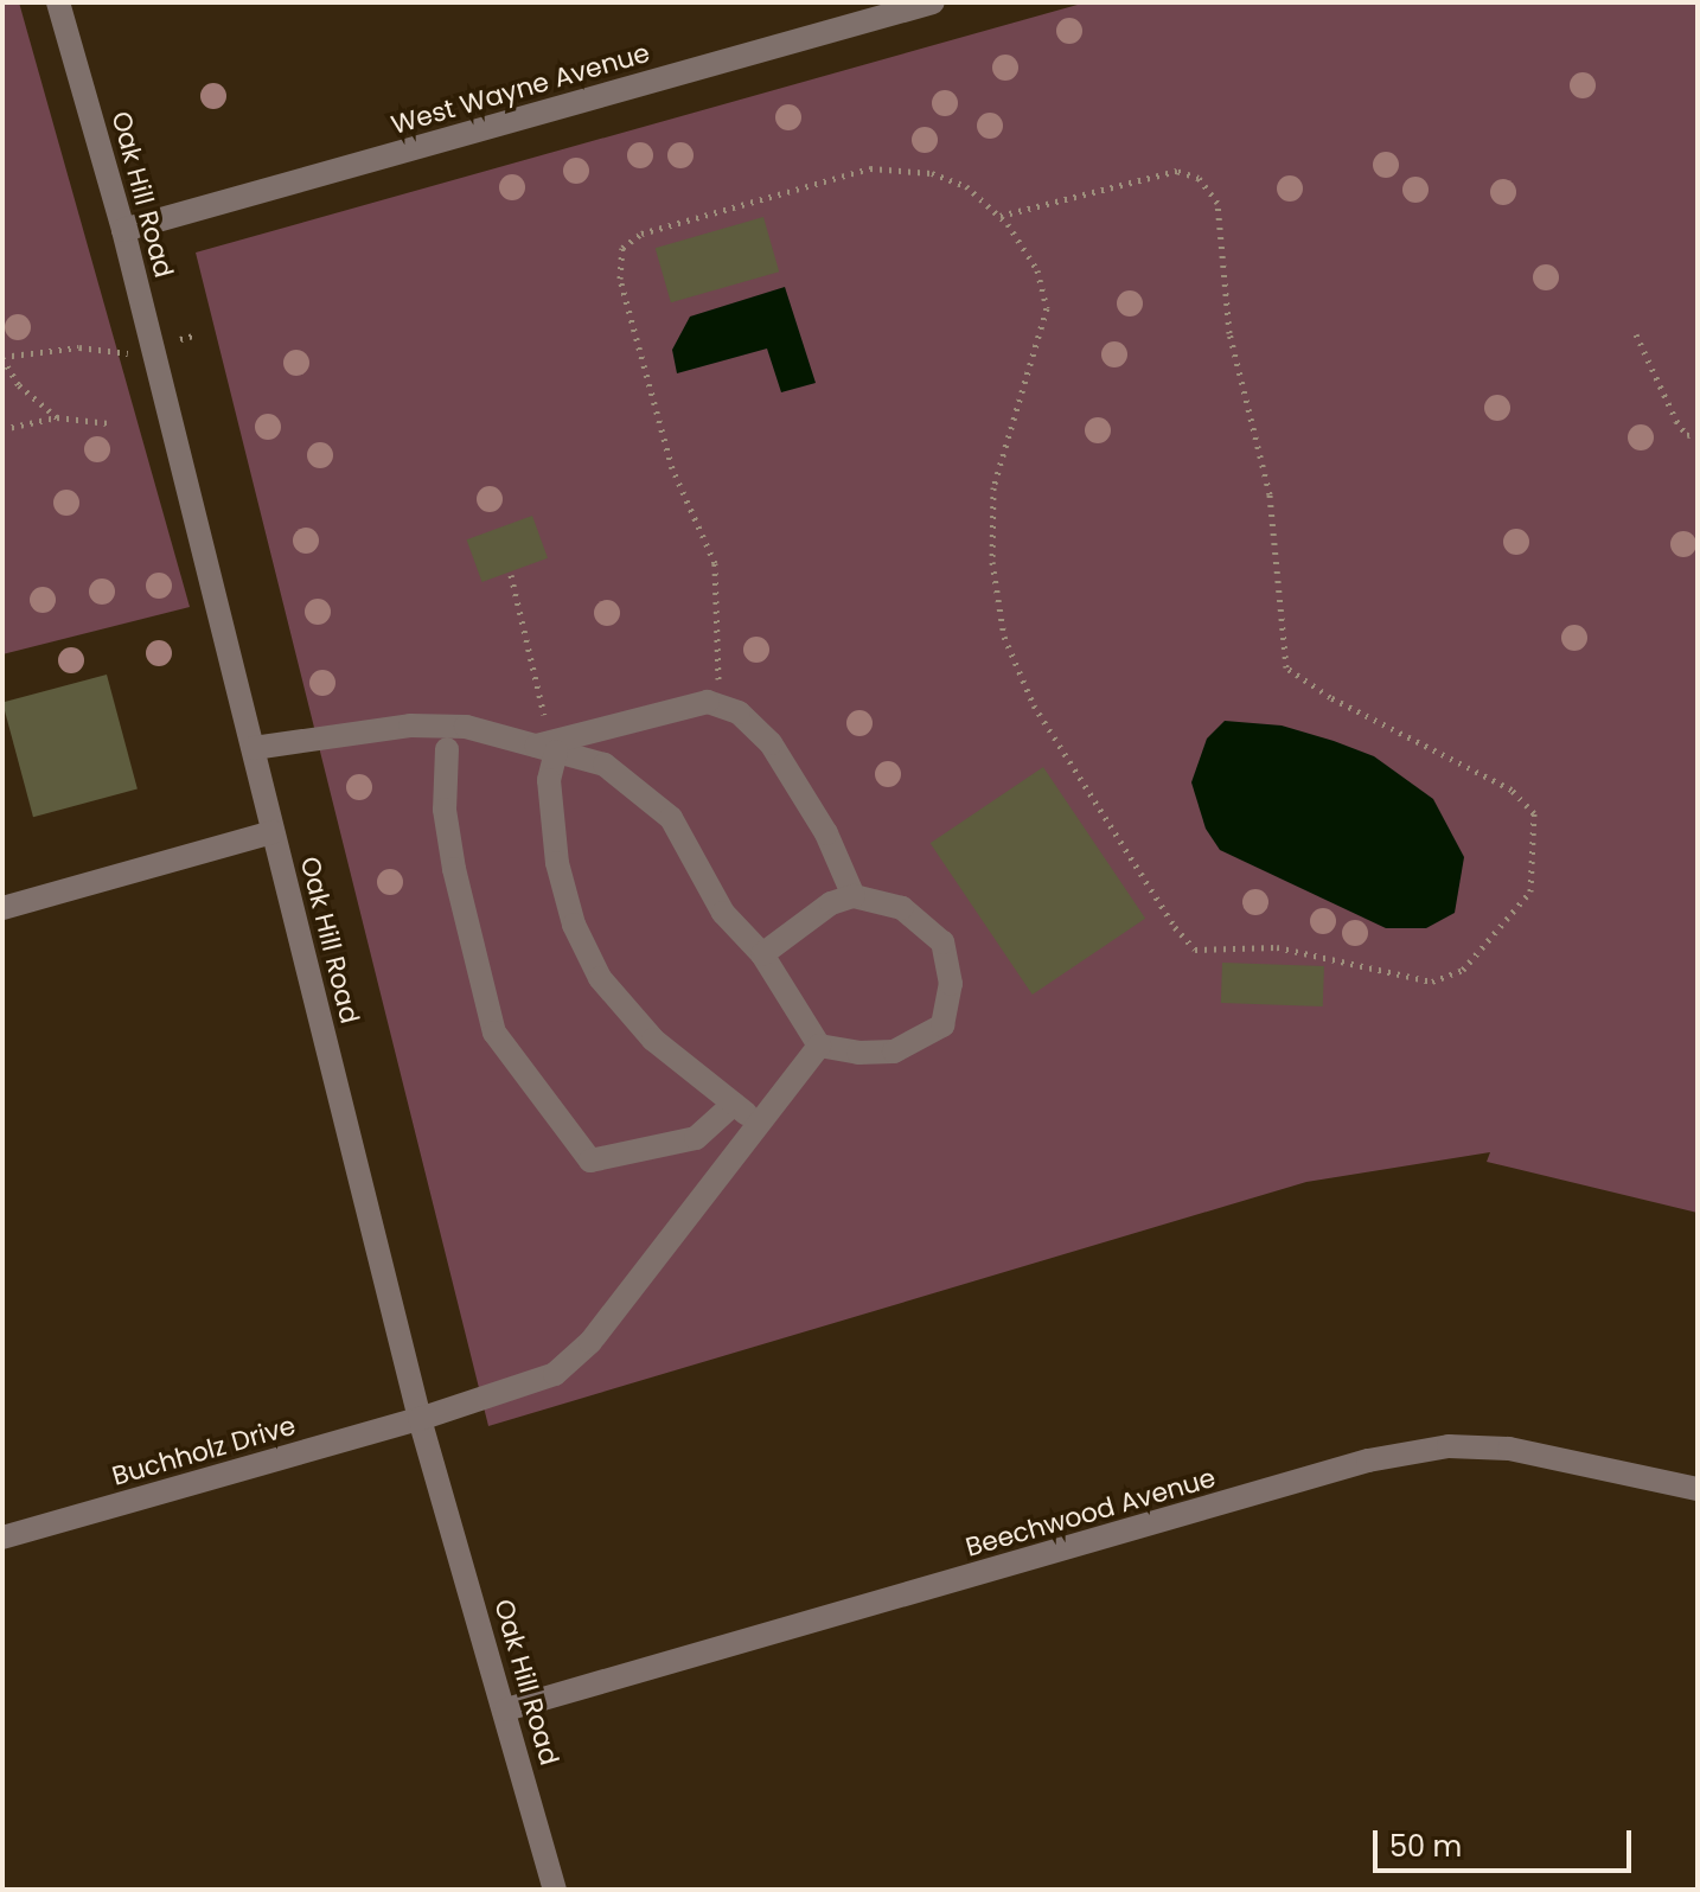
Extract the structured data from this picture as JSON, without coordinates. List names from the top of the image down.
{
  "streets": {
    "street": [
      "West Wayne Avenue",
      "Oak Hill Road",
      "Buchholz Drive",
      "Beechwood Avenue"
    ]
  },
  "crossings": [
    ["West Wayne Avenue", "Oak Hill Road"],
    ["Oak Hill Road", "Buchholz Drive"],
    ["Oak Hill Road", "Beechwood Avenue"]
  ],
  "scale_bar": "50 m"
}
